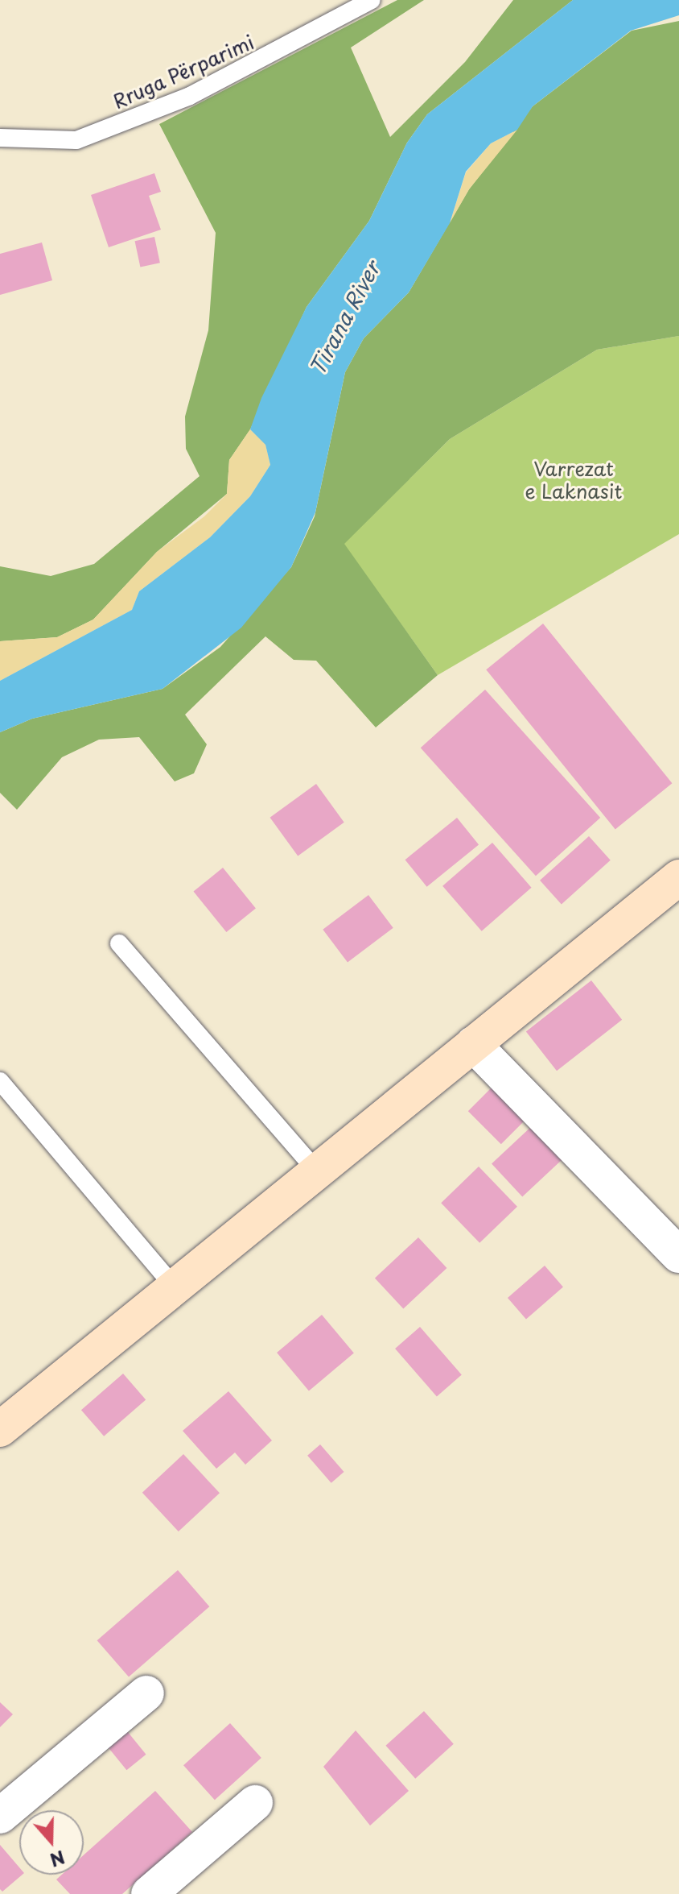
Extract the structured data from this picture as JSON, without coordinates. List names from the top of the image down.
{
  "streets": {
    "lane": ["Rruga Përparimi"]
  },
  "water": ["Tirana River"],
  "parks": ["Varrezat e Laknasit"],
  "north": "bottom"
}
